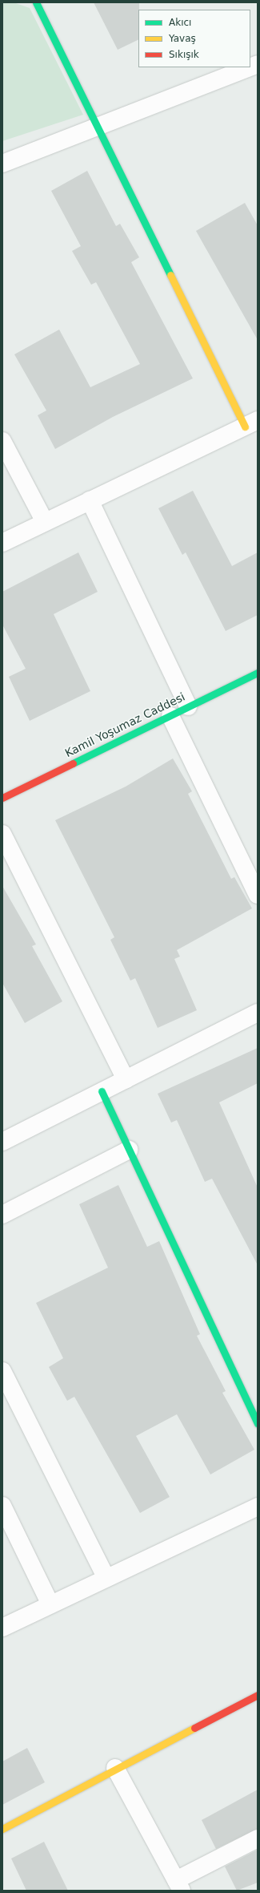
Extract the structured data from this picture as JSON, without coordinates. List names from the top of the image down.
{
  "streets": {
    "street": ["Kamil Yoşumaz Caddesi"]
  },
  "legend": ["Akıcı", "Yavaş", "Sıkışık"]
}
